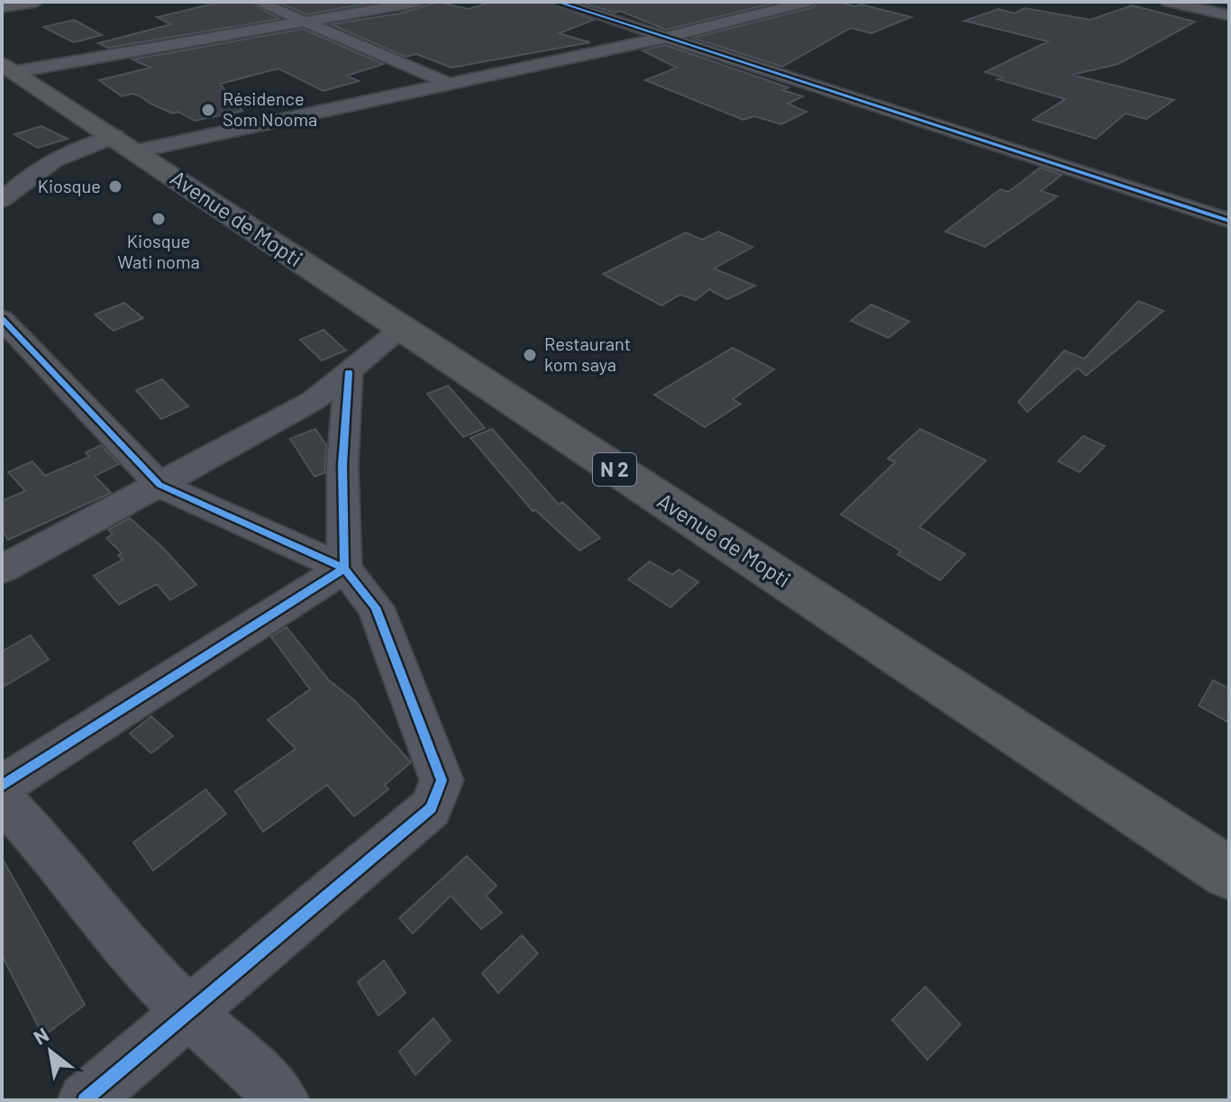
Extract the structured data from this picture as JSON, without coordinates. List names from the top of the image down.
{
  "streets": {
    "main road": ["Avenue de Mopti", "N 2"]
  },
  "places": [
    "Résidence Som Nooma",
    "Kiosque",
    "Kiosque Wati noma",
    "Restaurant kom saya"
  ],
  "north": "top left"
}
